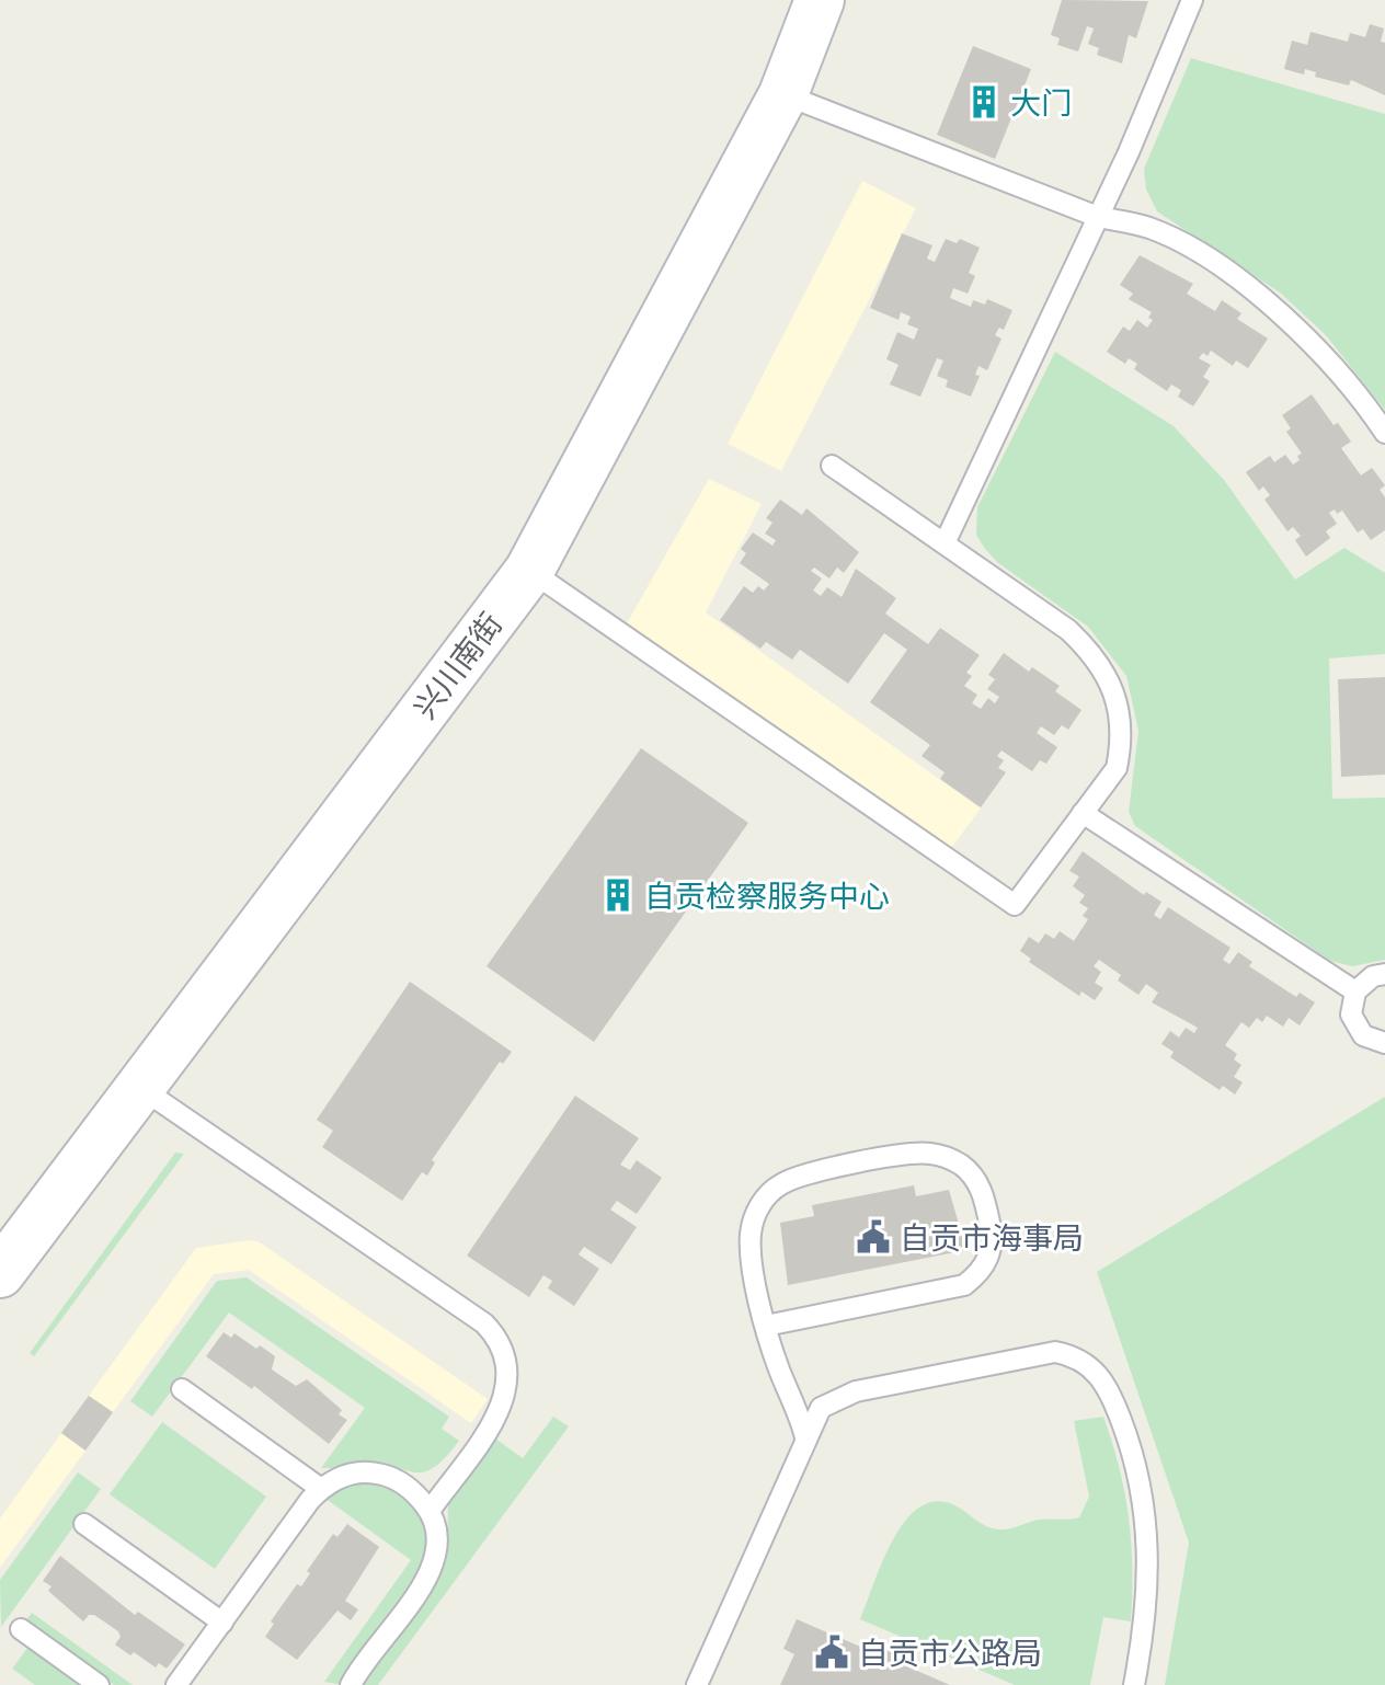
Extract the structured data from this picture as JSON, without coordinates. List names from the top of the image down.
{
  "streets": {
    "street": ["兴川南街"]
  },
  "places": {
    "building": ["大门", "自贡检察服务中心"],
    "public building": ["自贡市海事局", "自贡市公路局"]
  }
}
